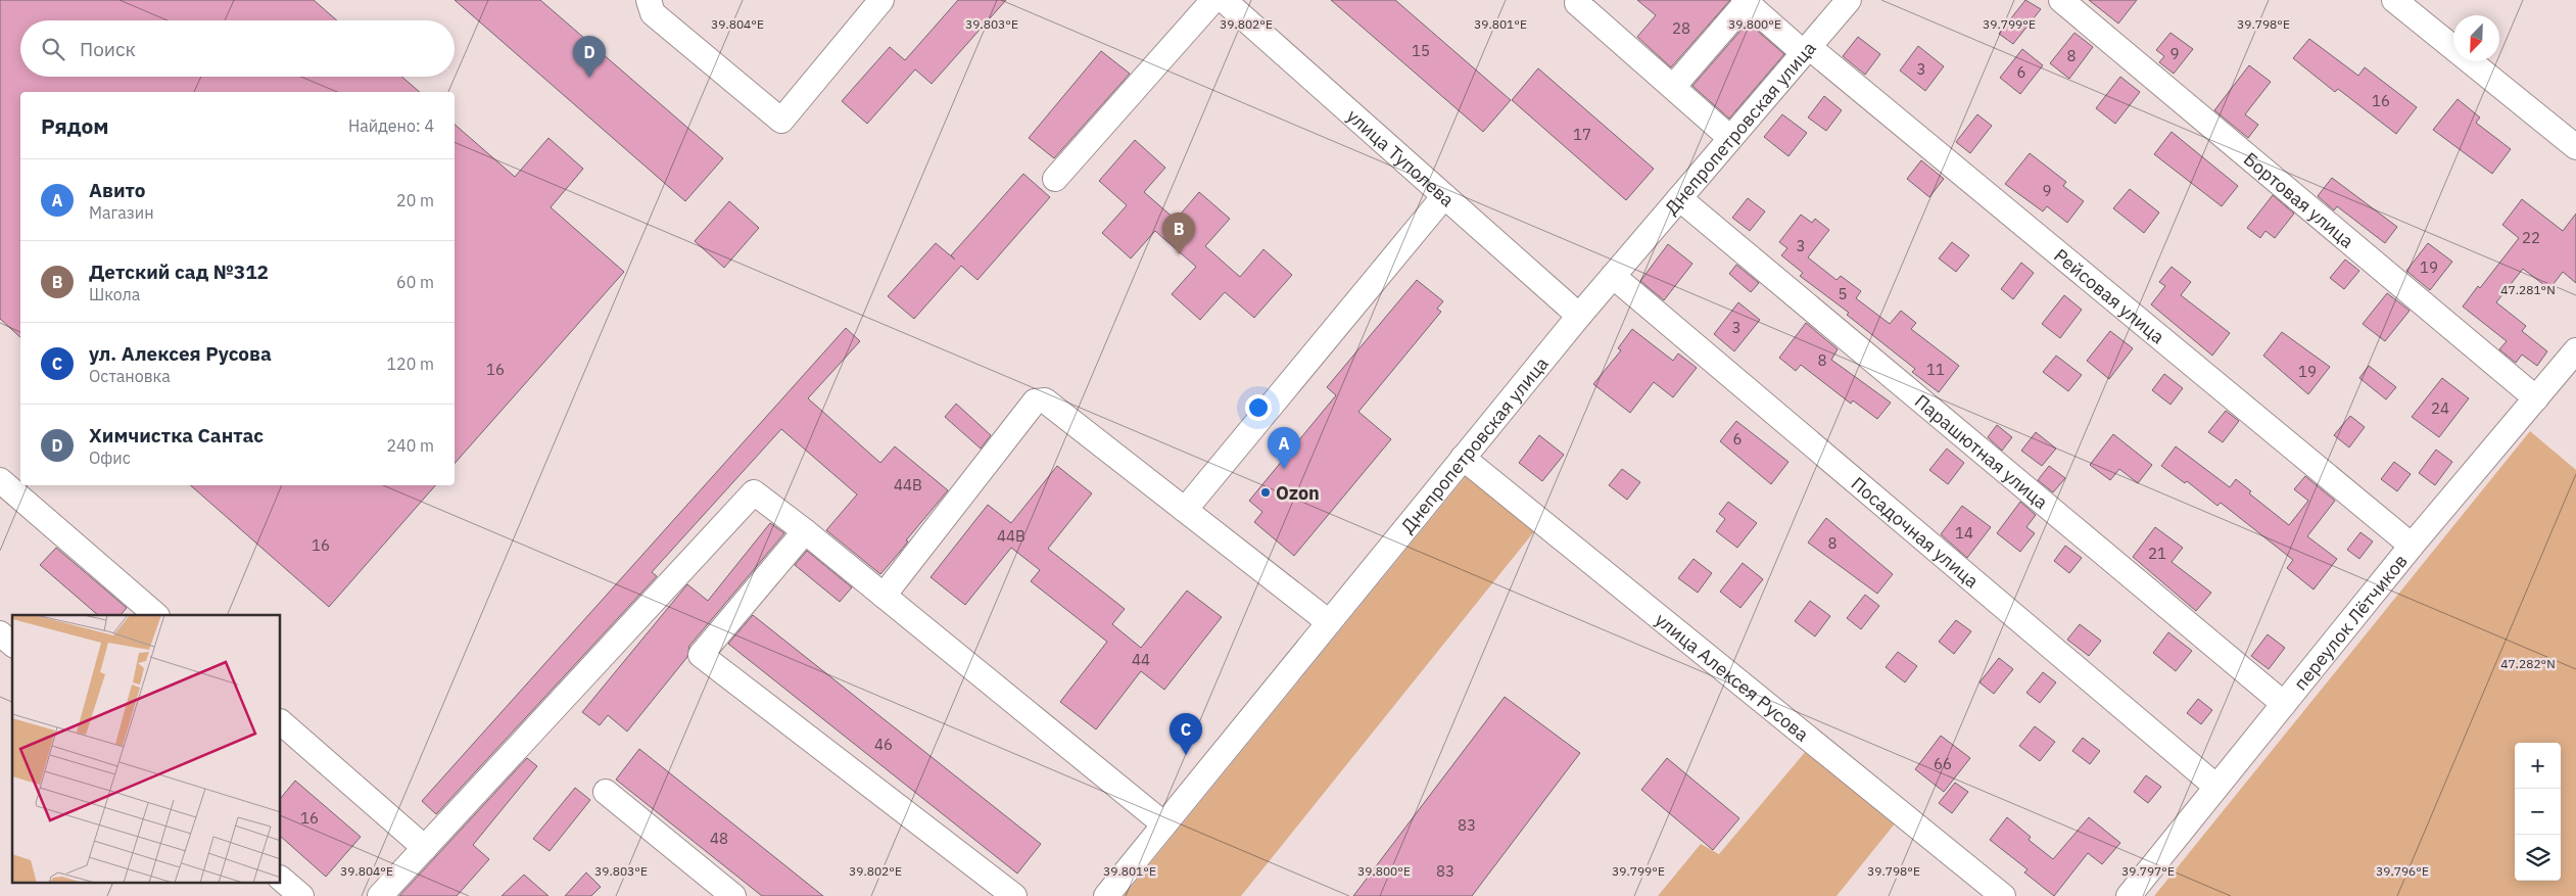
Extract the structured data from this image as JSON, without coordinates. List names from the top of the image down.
{
  "streets": {
    "street": [
      "Днепропетровская улица",
      "улица Туполева",
      "Бортовая улица",
      "Рейсовая улица",
      "Парашютная улица",
      "Посадочная улица",
      "переулок Лётчиков",
      "улица Алексея Русова"
    ]
  },
  "crossings": [
    ["Днепропетровская улица", "улица Туполева"],
    ["Днепропетровская улица", "Рейсовая улица"],
    ["Днепропетровская улица", "Парашютная улица"],
    ["Днепропетровская улица", "Посадочная улица"],
    ["Днепропетровская улица", "улица Алексея Русова"],
    ["Бортовая улица", "переулок Лётчиков"],
    ["Рейсовая улица", "переулок Лётчиков"],
    ["Парашютная улица", "переулок Лётчиков"],
    ["Посадочная улица", "переулок Лётчиков"]
  ],
  "places": ["Ozon"],
  "house_numbers": [
    "28",
    "15",
    "9",
    "8",
    "3",
    "6",
    "16",
    "17",
    "9",
    "22",
    "3",
    "19",
    "5",
    "3",
    "8",
    "16",
    "11",
    "19",
    "24",
    "6",
    "44В",
    "14",
    "44В",
    "8",
    "16",
    "21",
    "44",
    "46",
    "66",
    "16",
    "83",
    "48",
    "83"
  ],
  "north": "bottom left",
  "page": {
    "search": "Поиск",
    "pins": [
      "D",
      "B",
      "A",
      "C"
    ],
    "heading": ["Рядом", "Найдено: 4"],
    "list": [
      {
        "mark": "A",
        "name": "Авито",
        "note": "Магазин",
        "value": "20 m"
      },
      {
        "mark": "B",
        "name": "Детский сад №312",
        "note": "Школа",
        "value": "60 m"
      },
      {
        "mark": "C",
        "name": "ул. Алексея Русова",
        "note": "Остановка",
        "value": "120 m"
      },
      {
        "mark": "D",
        "name": "Химчистка Сантас",
        "note": "Офис",
        "value": "240 m"
      }
    ],
    "map_buttons": ["+", "−"]
  },
  "coordinates": [
    "39.804°E",
    "39.803°E",
    "39.802°E",
    "39.801°E",
    "39.800°E",
    "39.799°E",
    "39.798°E",
    "47.281°N",
    "47.282°N",
    "39.797°E",
    "39.796°E"
  ]
}
